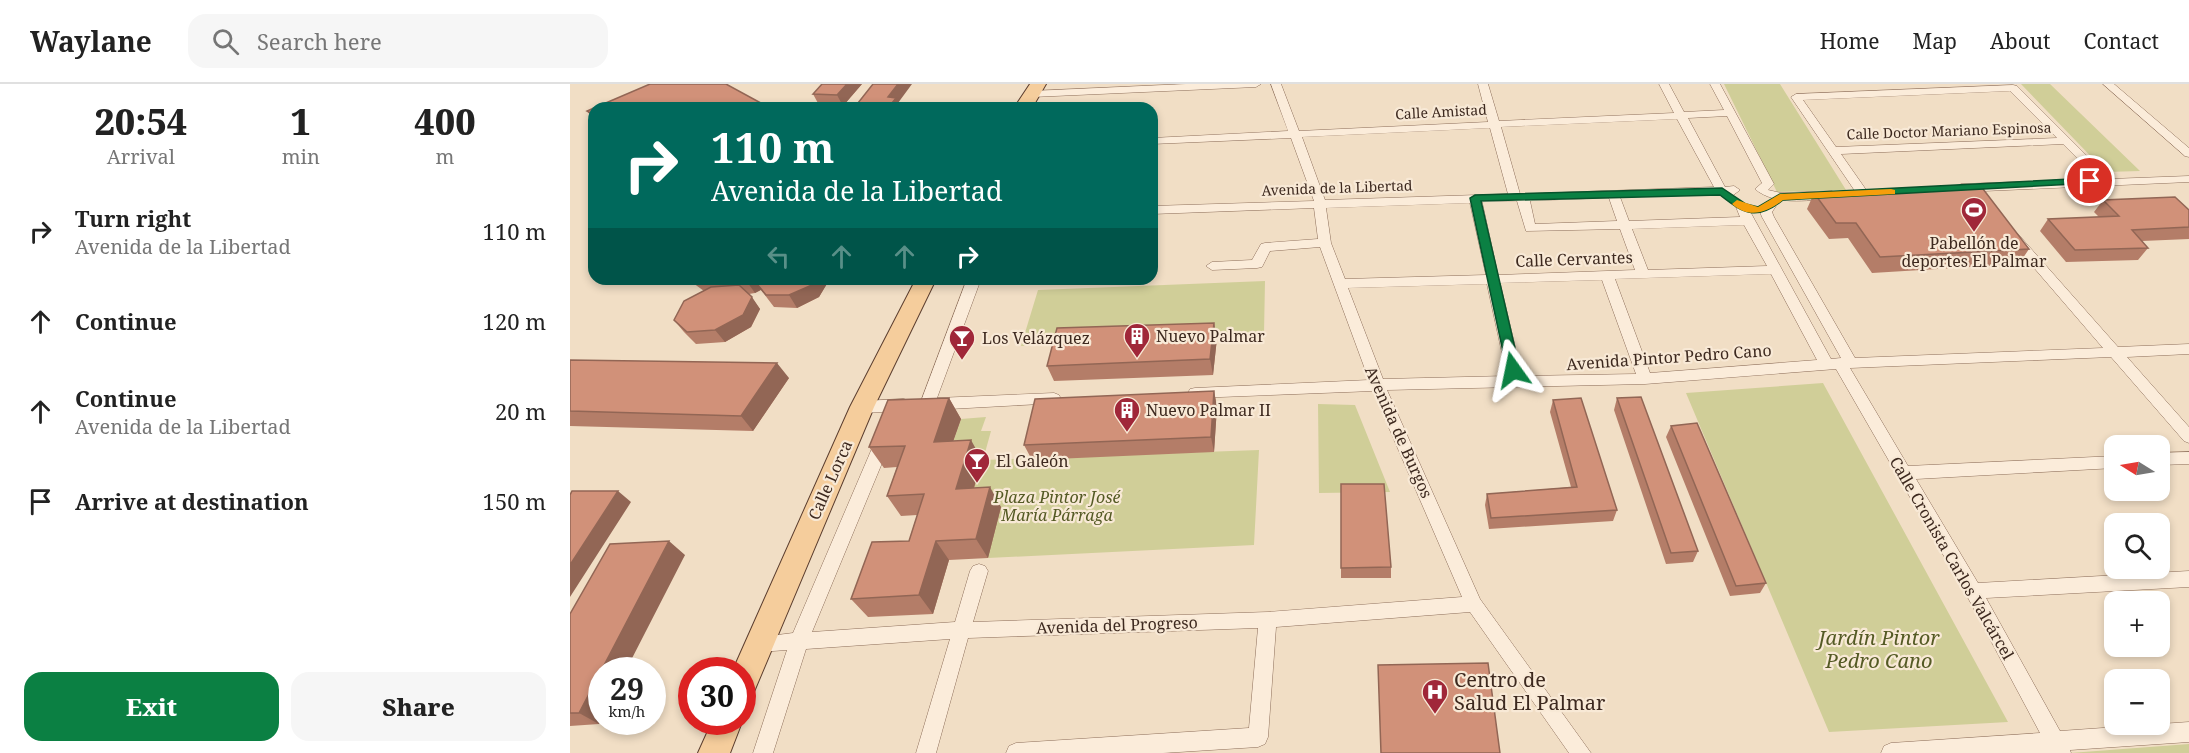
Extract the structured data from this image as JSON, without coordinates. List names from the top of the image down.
{
  "streets": {
    "main road": ["Calle Lorca"],
    "street": [
      "Calle Amistad",
      "Calle Doctor Mariano Espinosa",
      "Avenida de la Libertad",
      "Calle Cervantes",
      "Avenida Pintor Pedro Cano",
      "Avenida de Burgos",
      "Calle Cronista Carlos Valcárcel",
      "Avenida del Progreso"
    ]
  },
  "crossings": [
    ["Calle Amistad", "Avenida de Burgos"],
    ["Calle Amistad", "Calle Cronista Carlos Valcárcel"],
    ["Avenida de la Libertad", "Avenida de Burgos"],
    ["Avenida de la Libertad", "Calle Cronista Carlos Valcárcel"],
    ["Calle Cervantes", "Avenida de Burgos"],
    ["Calle Cervantes", "Calle Cronista Carlos Valcárcel"],
    ["Avenida Pintor Pedro Cano", "Avenida de Burgos"],
    ["Avenida Pintor Pedro Cano", "Calle Cronista Carlos Valcárcel"],
    ["Avenida de Burgos", "Avenida del Progreso"],
    ["Calle Lorca", "Avenida del Progreso"]
  ],
  "parks": ["Plaza Pintor José María Párraga", "Jardín Pintor Pedro Cano"],
  "places": {
    "sports": ["Pabellón de deportes El Palmar"],
    "building": ["Nuevo Palmar", "Nuevo Palmar II"],
    "bar": ["Los Velázquez", "El Galeón"],
    "hospital": ["Centro de Salud El Palmar"]
  },
  "north": "left",
  "page": {
    "header": "Waylane",
    "search": "Search here",
    "nav": [
      "Home",
      "Map",
      "About",
      "Contact"
    ],
    "eta": [
      "20:54",
      "Arrival",
      "1",
      "min",
      "400",
      "m"
    ],
    "turn": ["110 m", "Avenida de la Libertad"],
    "list": [
      {
        "name": "Turn right",
        "note": "Avenida de la Libertad",
        "value": "110 m"
      },
      {
        "name": "Continue",
        "value": "120 m"
      },
      {
        "name": "Continue",
        "note": "Avenida de la Libertad",
        "value": "20 m"
      },
      {
        "name": "Arrive at destination",
        "value": "150 m"
      }
    ],
    "map_buttons": ["+", "−"],
    "speed": "29 km/h",
    "limit": "30",
    "buttons": ["Exit", "Share"]
  }
}
